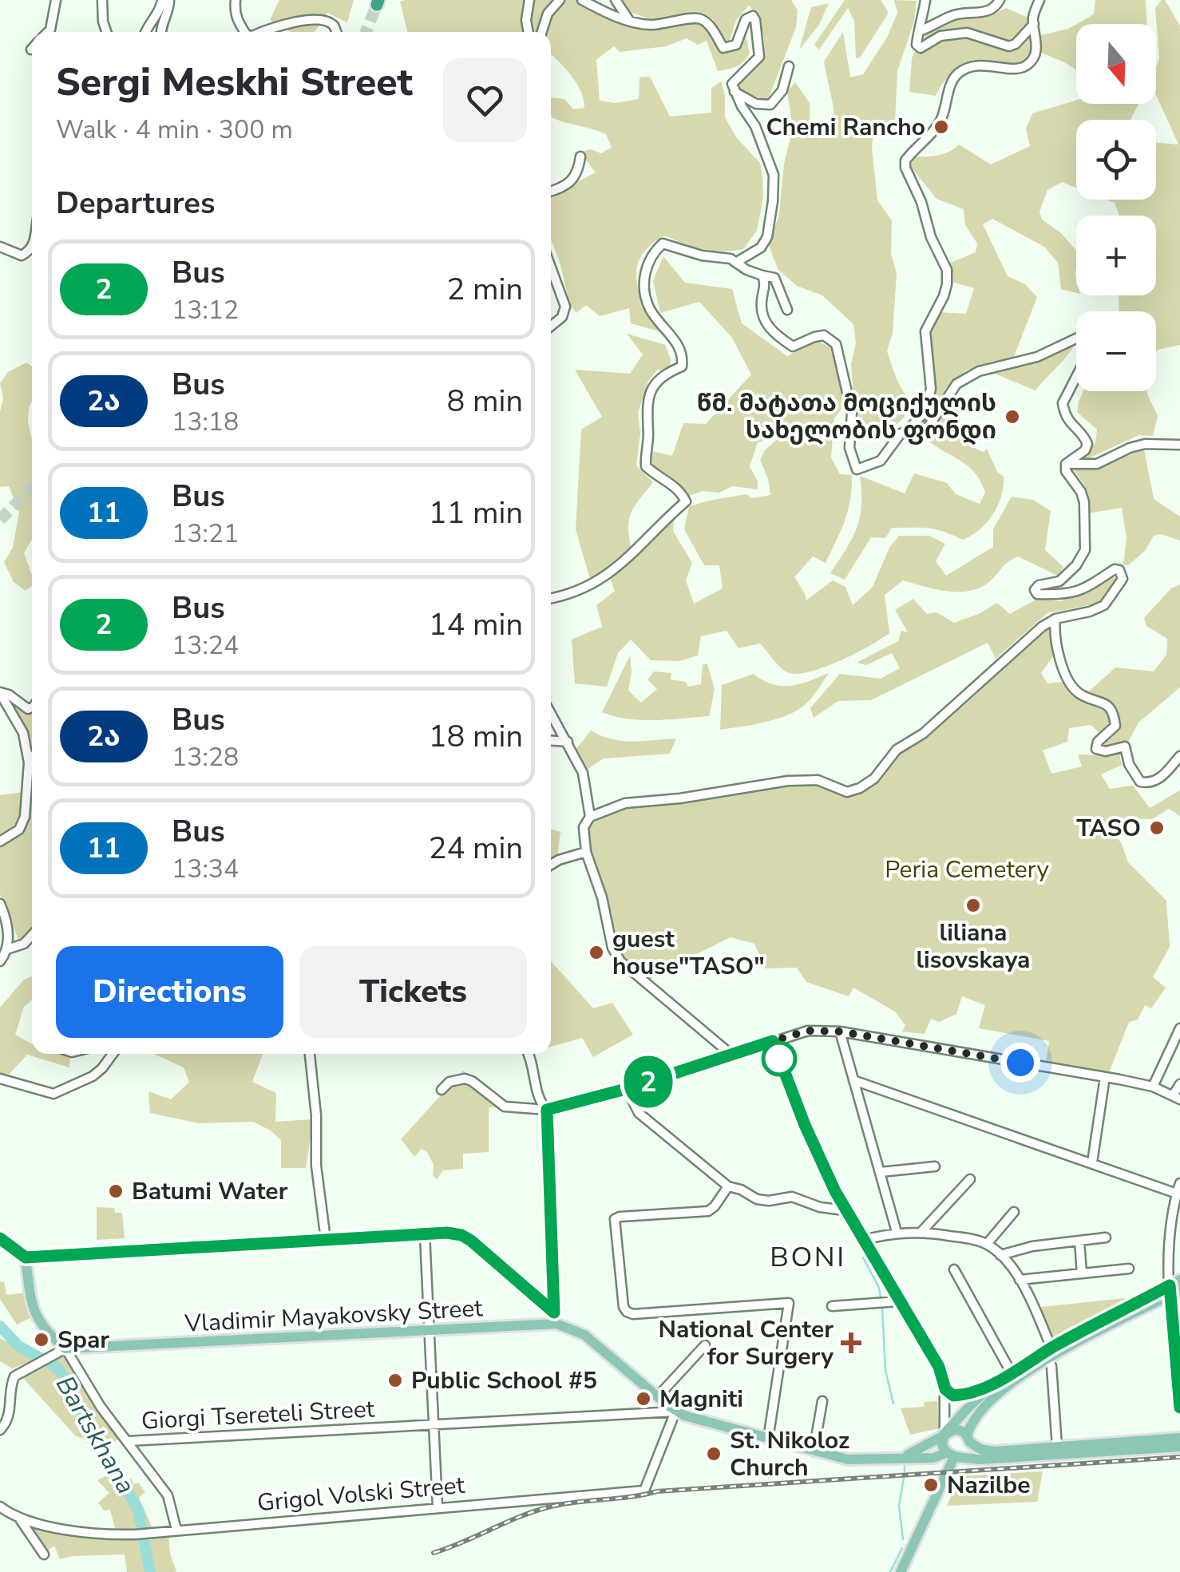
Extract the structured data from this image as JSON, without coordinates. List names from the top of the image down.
{
  "streets": {
    "main road": ["Vladimir Mayakovsky Street"],
    "street": ["Giorgi Tsereteli Street", "Grigol Volski Street"]
  },
  "crossings": [
    ["Vladimir Mayakovsky Street", "Giorgi Tsereteli Street"],
    ["Vladimir Mayakovsky Street", "Grigol Volski Street"],
    ["Giorgi Tsereteli Street", "Grigol Volski Street"]
  ],
  "districts": ["BONI"],
  "water": ["Bartskhana"],
  "parks": ["Peria Cemetery"],
  "places": {
    "other": [
      "Chemi Rancho",
      "წმ. მატათა მოციქულის სახელობის ფონდი",
      "TASO",
      "liliana lisovskaya",
      "guest house\"TASO\"",
      "Batumi Water",
      "Spar",
      "Public School #5",
      "Magniti",
      "St. Nikoloz Church",
      "Nazilbe"
    ],
    "health": ["National Center for Surgery"]
  },
  "lines": ["bus line 2"],
  "north": "bottom",
  "page": {
    "on_map": "2",
    "map_buttons": ["+", "−"],
    "heading": [
      ["Sergi Meskhi Street", "Walk · 4 min · 300 m"],
      "Departures"
    ],
    "list": [
      {
        "mark": "2",
        "name": "Bus",
        "note": "13:12",
        "value": "2 min"
      },
      {
        "mark": "2ა",
        "name": "Bus",
        "note": "13:18",
        "value": "8 min"
      },
      {
        "mark": "11",
        "name": "Bus",
        "note": "13:21",
        "value": "11 min"
      },
      {
        "mark": "2",
        "name": "Bus",
        "note": "13:24",
        "value": "14 min"
      },
      {
        "mark": "2ა",
        "name": "Bus",
        "note": "13:28",
        "value": "18 min"
      },
      {
        "mark": "11",
        "name": "Bus",
        "note": "13:34",
        "value": "24 min"
      }
    ],
    "buttons": ["Directions", "Tickets"]
  }
}
